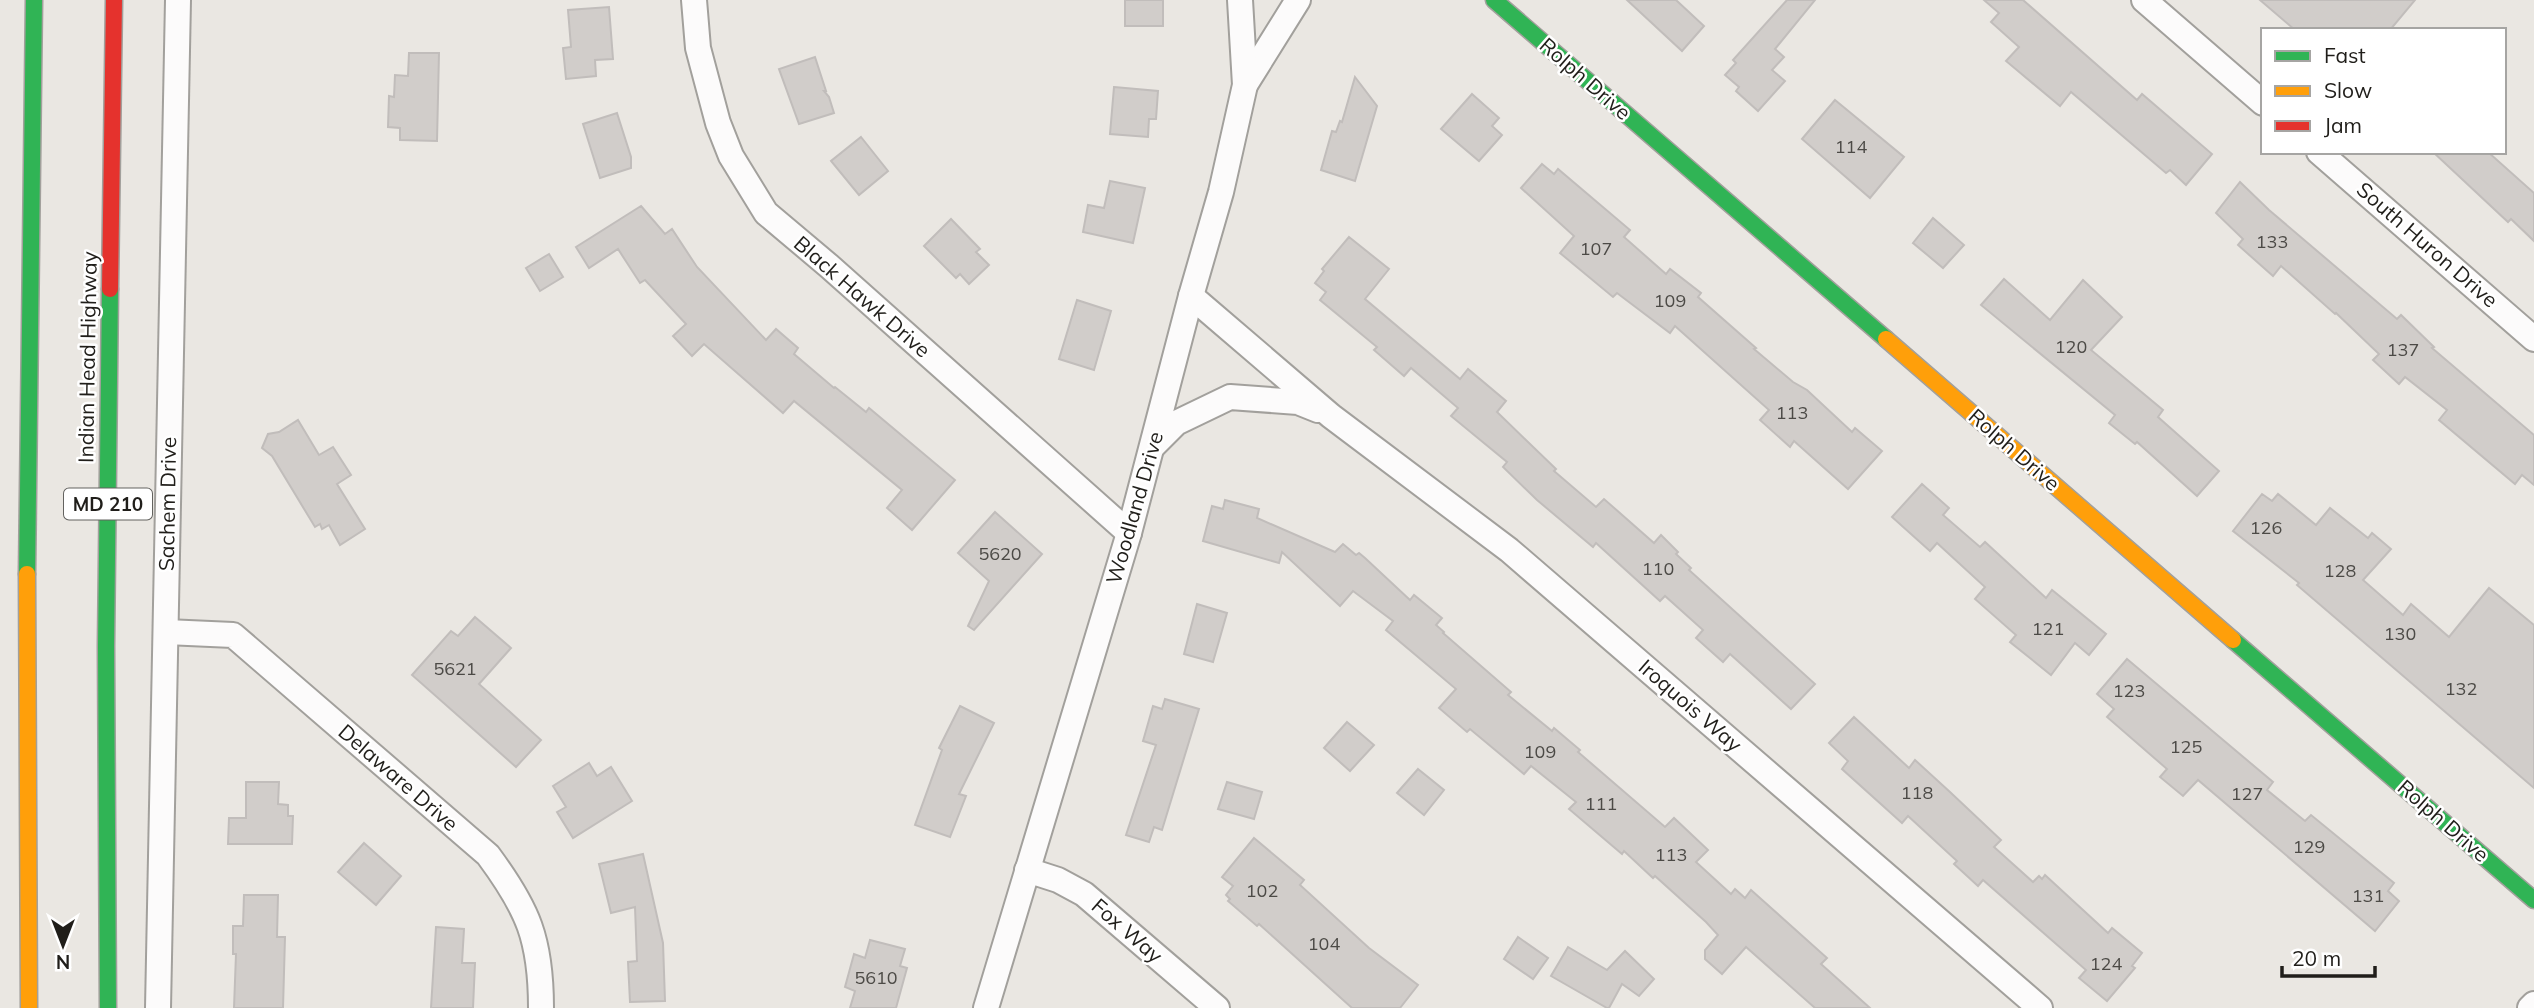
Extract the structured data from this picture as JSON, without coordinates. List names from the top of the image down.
{
  "streets": {
    "main road": ["Rolph Drive", "Indian Head Highway", "MD 210"],
    "street": [
      "South Huron Drive",
      "Black Hawk Drive",
      "Sachem Drive",
      "Woodland Drive",
      "Iroquois Way",
      "Delaware Drive",
      "Fox Way"
    ]
  },
  "crossings": [
    ["Black Hawk Drive", "Woodland Drive"],
    ["Sachem Drive", "Delaware Drive"],
    ["Woodland Drive", "Iroquois Way"],
    ["Woodland Drive", "Fox Way"]
  ],
  "house_numbers": [
    "114",
    "133",
    "107",
    "109",
    "120",
    "137",
    "113",
    "126",
    "5620",
    "110",
    "128",
    "121",
    "130",
    "5621",
    "132",
    "123",
    "125",
    "109",
    "118",
    "127",
    "111",
    "129",
    "113",
    "102",
    "131",
    "104",
    "124",
    "5610"
  ],
  "legend": ["Fast", "Slow", "Jam"],
  "scale_bar": "20 m",
  "north": "bottom"
}
